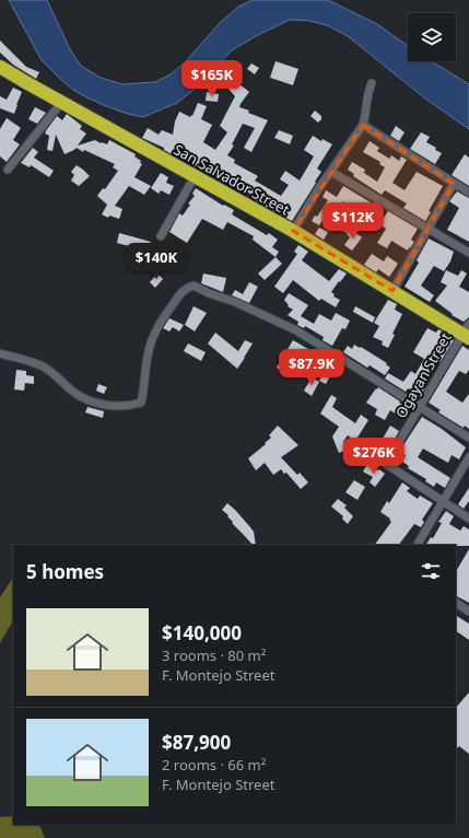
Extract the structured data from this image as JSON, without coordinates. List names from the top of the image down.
{
  "streets": {
    "highway": ["San Salvador Street"],
    "street": ["Ogayan Street"]
  },
  "crossings": [
    ["San Salvador Street", "Ogayan Street"]
  ],
  "page": {
    "price": [
      "$165K",
      "$112K",
      "$140K",
      "$87.9K",
      "$276K"
    ],
    "heading": "5 homes",
    "list": [
      {
        "name": "$140,000",
        "note": "3 rooms · 80 m² · F. Montejo Street"
      },
      {
        "name": "$87,900",
        "note": "2 rooms · 66 m² · F. Montejo Street"
      }
    ]
  }
}
